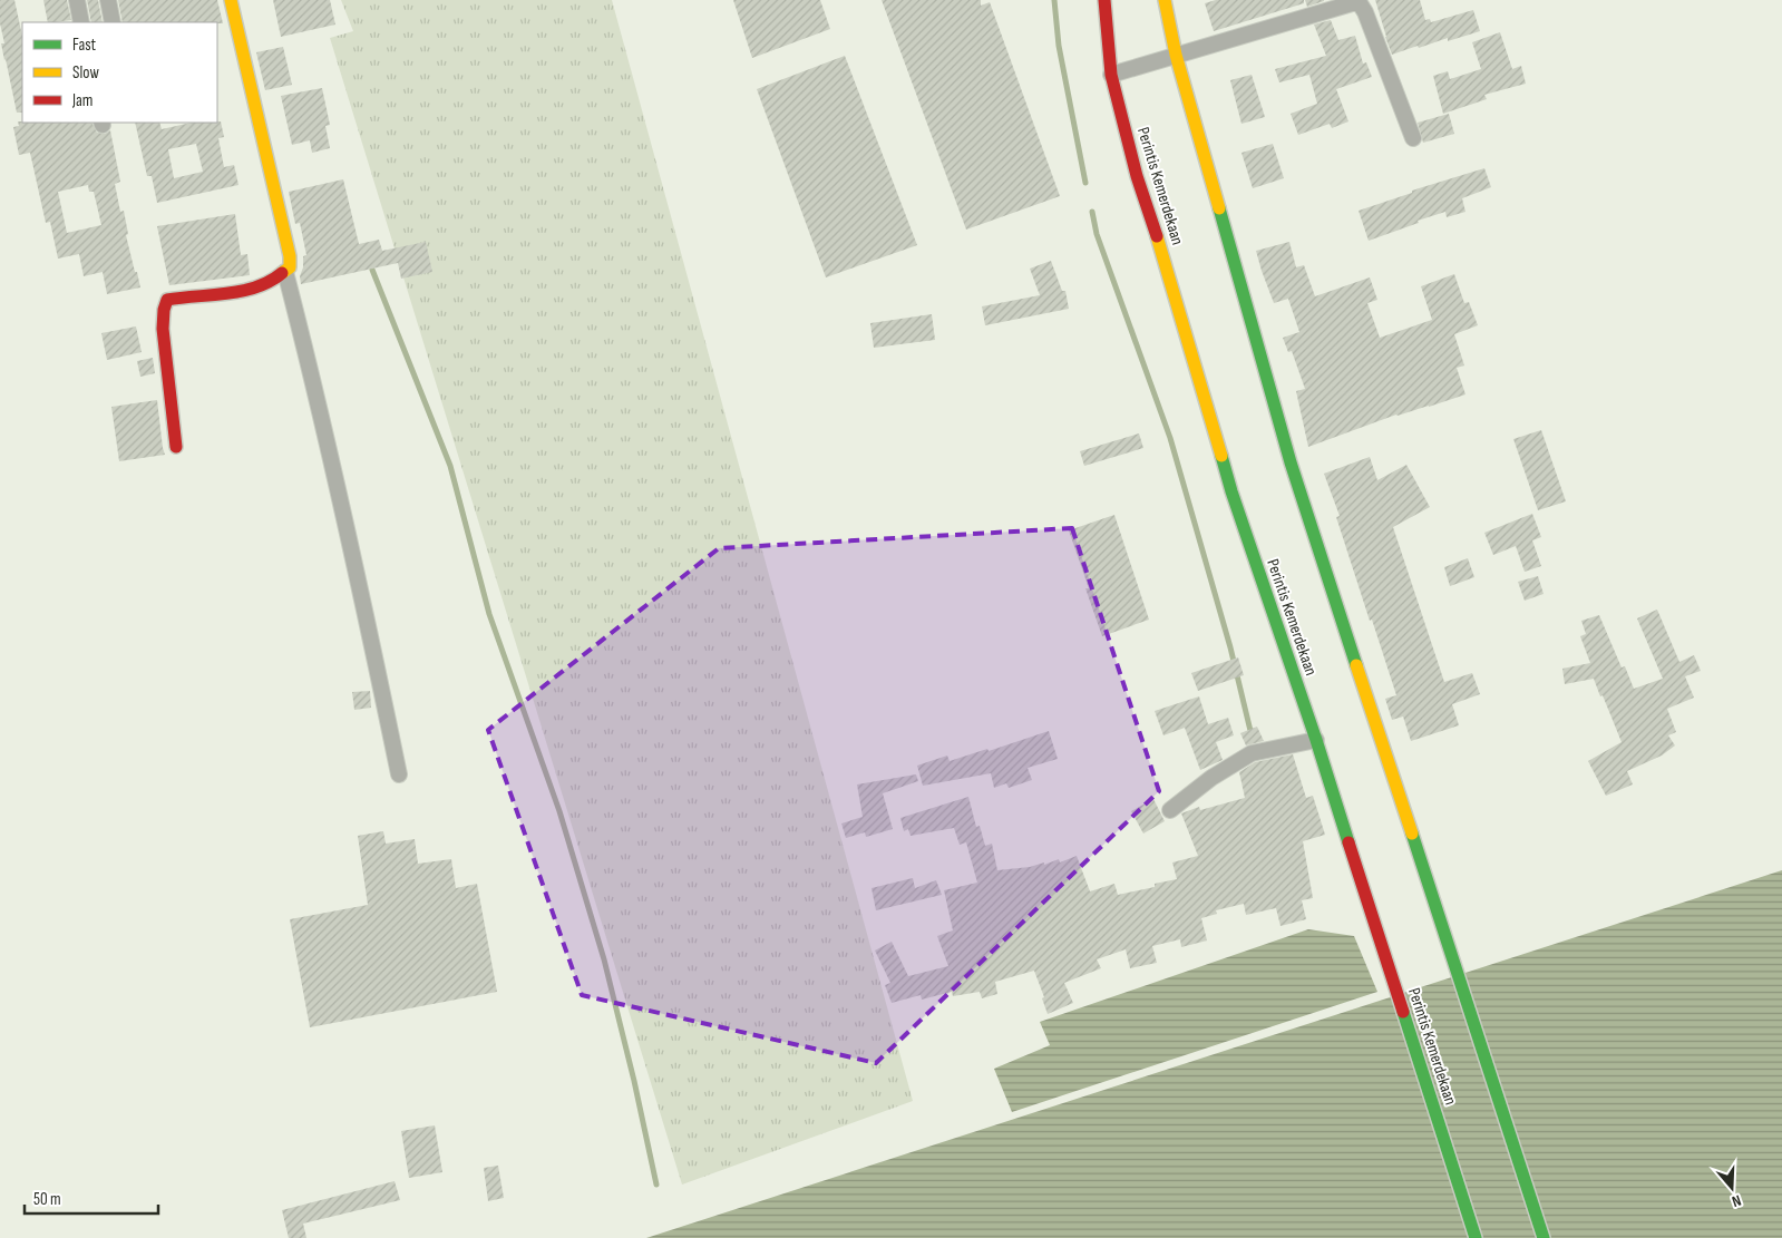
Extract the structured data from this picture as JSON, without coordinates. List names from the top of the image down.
{
  "streets": {
    "main road": ["Perintis Kemerdekaan"]
  },
  "legend": ["Fast", "Slow", "Jam"],
  "scale_bar": "50 m",
  "north": "bottom"
}
